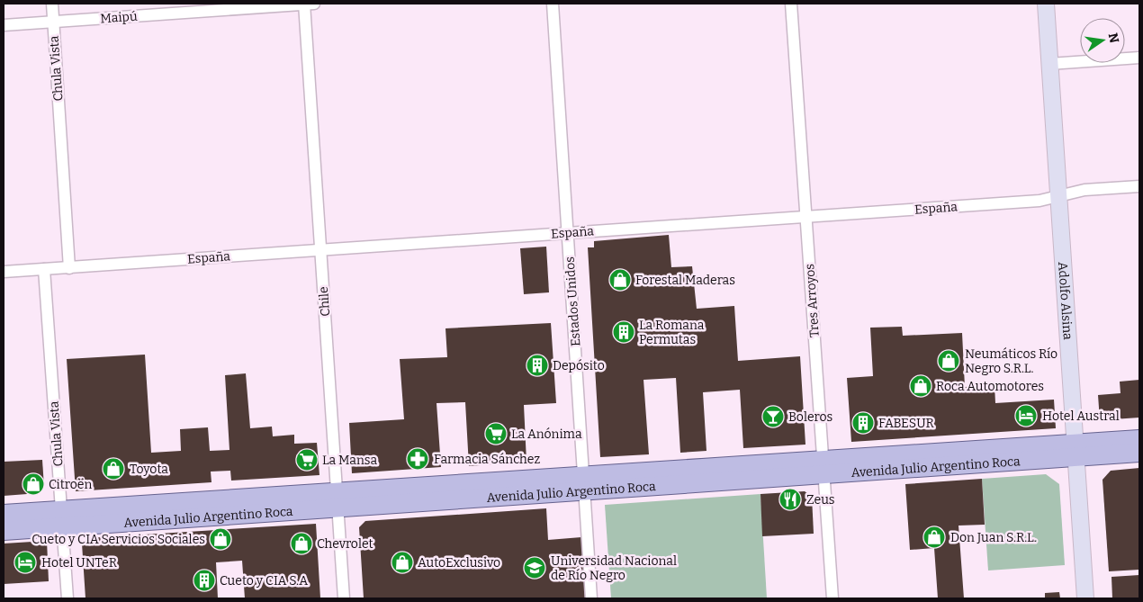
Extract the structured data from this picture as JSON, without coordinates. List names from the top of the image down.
{
  "streets": {
    "main road": ["Adolfo Alsina", "Avenida Julio Argentino Roca"],
    "street": [
      "Maipú",
      "Chula Vista",
      "España",
      "Tres Arroyos",
      "Chile",
      "Estados Unidos"
    ]
  },
  "crossings": [
    ["Maipú", "Chula Vista"],
    ["Maipú", "Chile"],
    ["Chula Vista", "España"],
    ["Chula Vista", "Avenida Julio Argentino Roca"],
    ["España", "Tres Arroyos"],
    ["España", "Chile"],
    ["España", "Estados Unidos"],
    ["España", "Adolfo Alsina"],
    ["Tres Arroyos", "Avenida Julio Argentino Roca"],
    ["Chile", "Avenida Julio Argentino Roca"],
    ["Estados Unidos", "Avenida Julio Argentino Roca"],
    ["Adolfo Alsina", "Avenida Julio Argentino Roca"]
  ],
  "places": {
    "shop": [
      "Forestal Maderas",
      "Neumáticos Río Negro S.R.L.",
      "Roca Automotores",
      "Toyota",
      "Citroën",
      "Don Juan S.R.L.",
      "Cueto y CIA Servicios Sociales",
      "Chevrolet",
      "AutoExclusivo"
    ],
    "building": [
      "La Romana Permutas",
      "Depósito",
      "FABESUR",
      "Cueto y CIA S.A"
    ],
    "hotel": ["Hotel Austral", "Hotel UNTeR"],
    "bar": ["Boleros"],
    "supermarket": ["La Anónima", "La Mansa"],
    "pharmacy": ["Farmacia Sánchez"],
    "restaurant": ["Zeus"],
    "school or university": ["Universidad Nacional de Río Negro"]
  },
  "north": "right"
}
